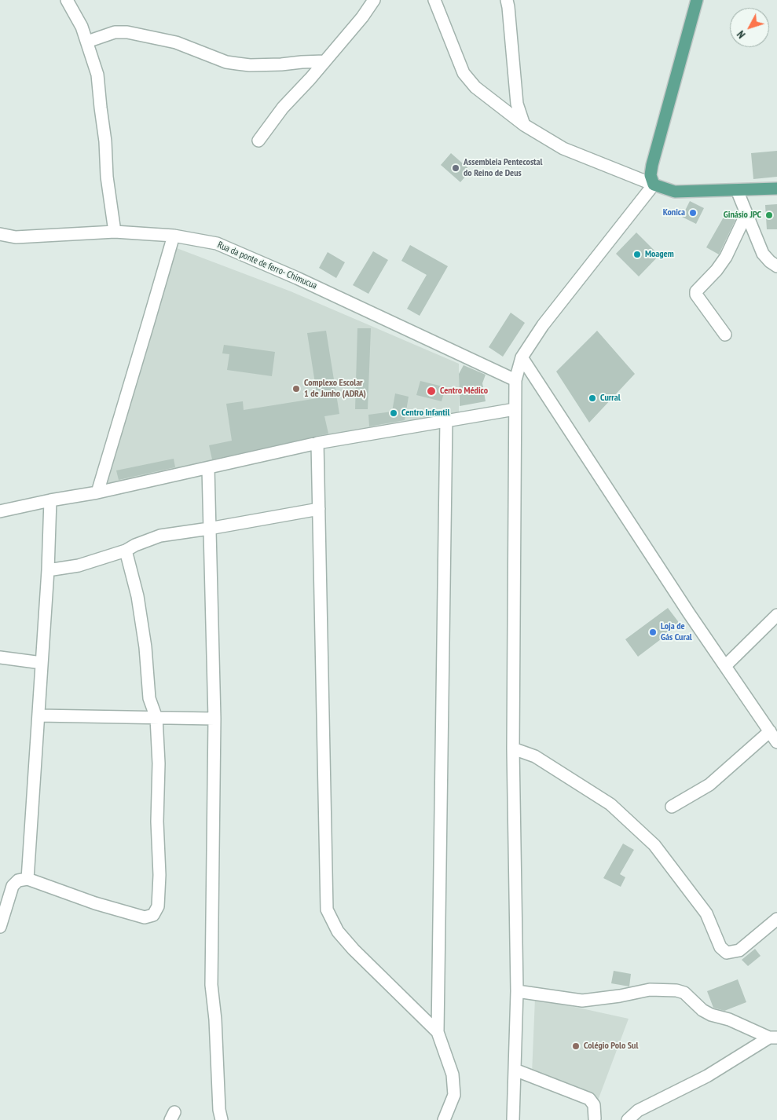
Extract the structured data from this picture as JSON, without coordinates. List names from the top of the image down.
{
  "streets": {
    "street": ["Rua da ponte de ferro- Chimucua"]
  },
  "places": [
    "Assembleia Pentecostal do Reino de Deus",
    "Konica",
    "Ginásio JPC",
    "Moagem",
    "Complexo Escolar 1 de Junho (ADRA)",
    "Centro Médico",
    "Curral",
    "Centro Infantil",
    "Loja de Gás Cural",
    "Colégio Polo Sul"
  ],
  "north": "bottom left"
}
